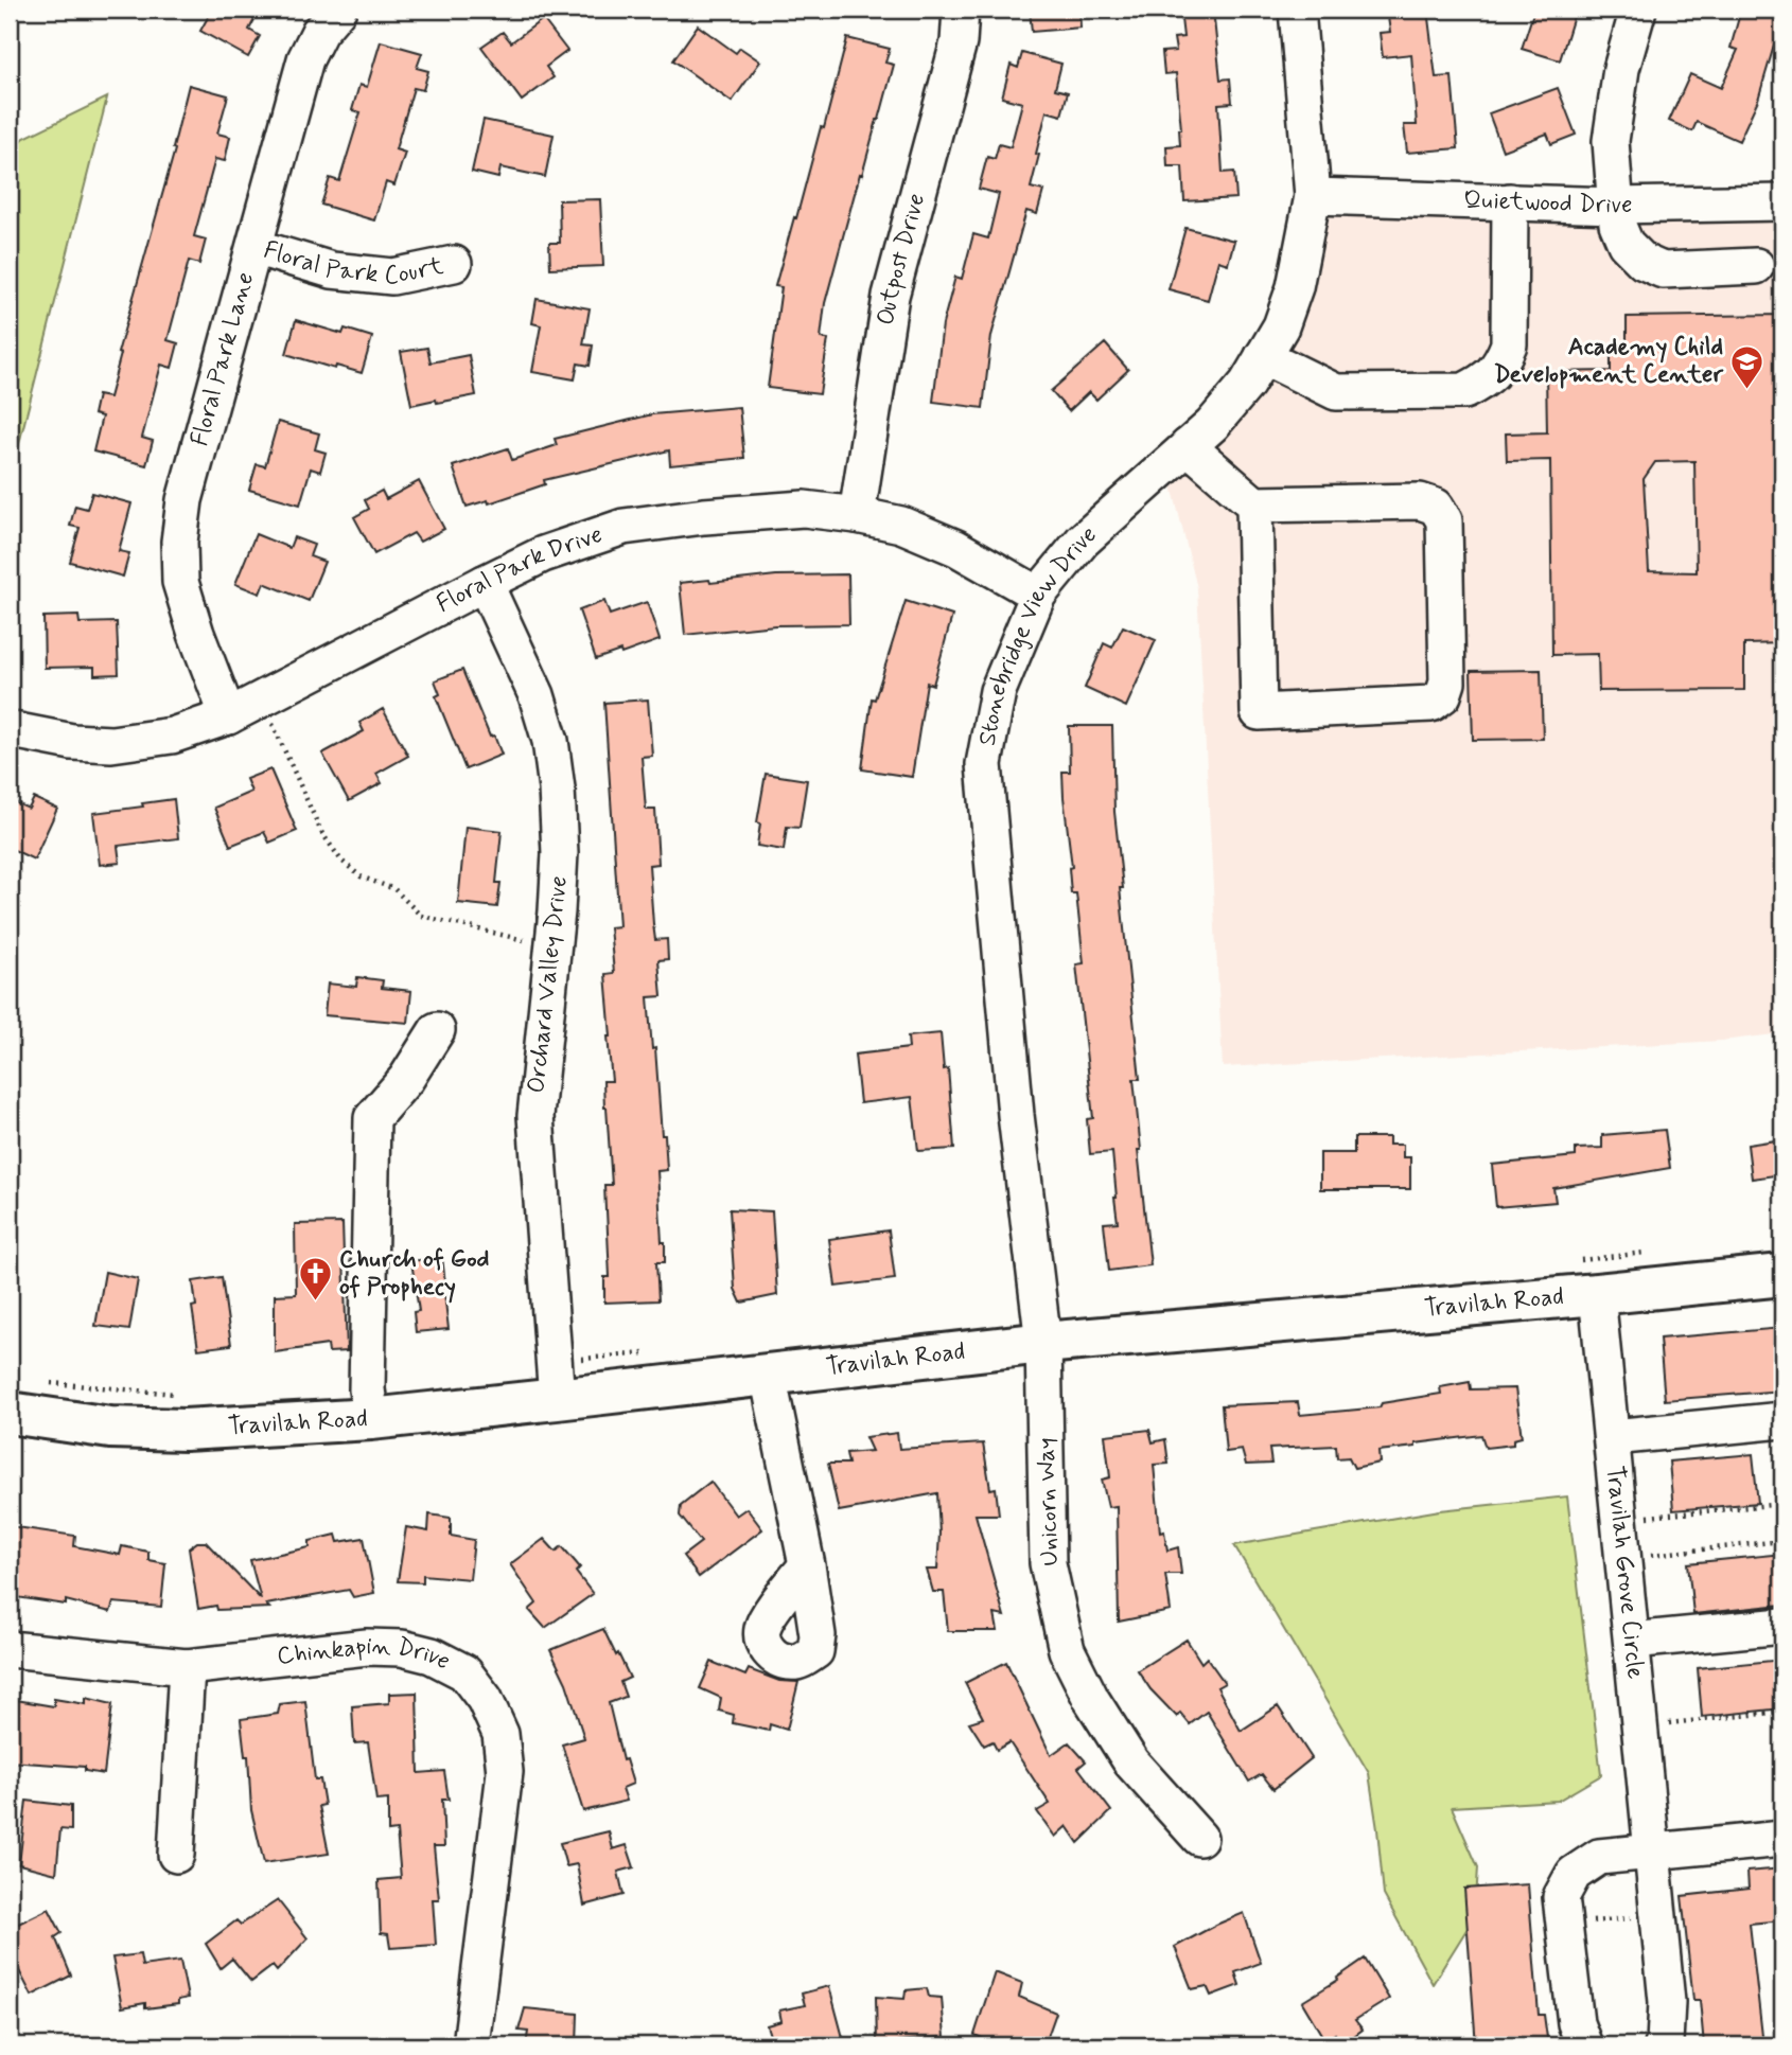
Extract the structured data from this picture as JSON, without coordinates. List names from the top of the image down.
{
  "streets": {
    "main road": ["Travilah Road"],
    "street": [
      "Quietwood Drive",
      "Floral Park Court",
      "Outpost Drive",
      "Floral Park Lane",
      "Floral Park Drive",
      "Stonebridge View Drive",
      "Orchard Valley Drive",
      "Unicorn Way",
      "Travilah Grove Circle",
      "Chinkapin Drive"
    ]
  },
  "crossings": [
    ["Quietwood Drive", "Stonebridge View Drive"],
    ["Floral Park Court", "Floral Park Lane"],
    ["Outpost Drive", "Floral Park Drive"],
    ["Floral Park Lane", "Floral Park Drive"],
    ["Floral Park Drive", "Stonebridge View Drive"],
    ["Floral Park Drive", "Orchard Valley Drive"],
    ["Stonebridge View Drive", "Travilah Road"],
    ["Stonebridge View Drive", "Unicorn Way"],
    ["Orchard Valley Drive", "Travilah Road"],
    ["Travilah Road", "Unicorn Way"],
    ["Travilah Road", "Travilah Grove Circle"]
  ],
  "places": {
    "school or university": ["Academy Child Development Center"],
    "church": ["Church of God of Prophecy"]
  }
}
